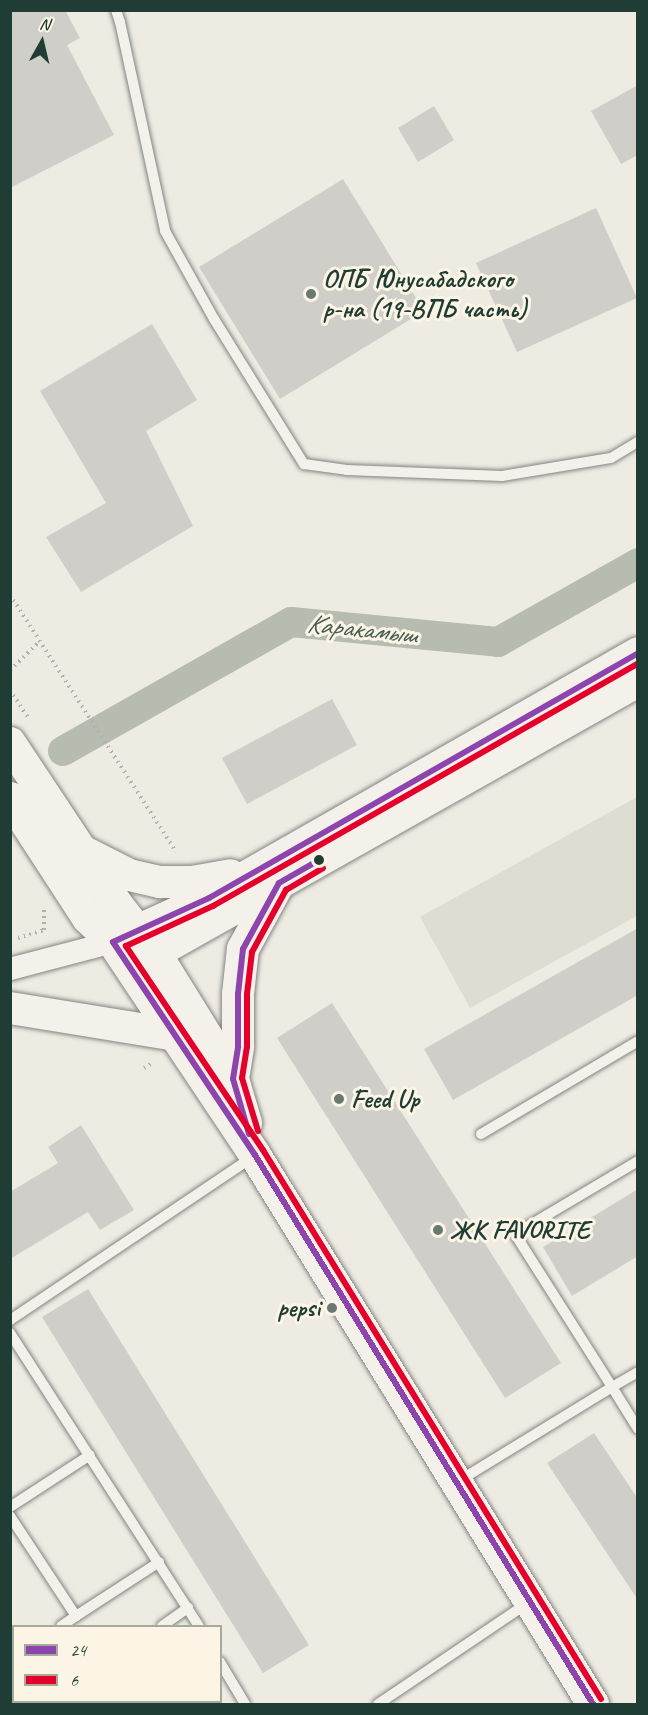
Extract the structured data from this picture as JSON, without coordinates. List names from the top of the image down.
{
  "water": ["Каракамыш"],
  "places": [
    "ОПБ Юнусабадского р-на (19-ВПБ часть)",
    "Feed Up",
    "ЖК FAVORITE",
    "pepsi"
  ],
  "lines": ["transit line 24", "transit line 6"],
  "legend": ["24", "6"],
  "north": "top"
}
